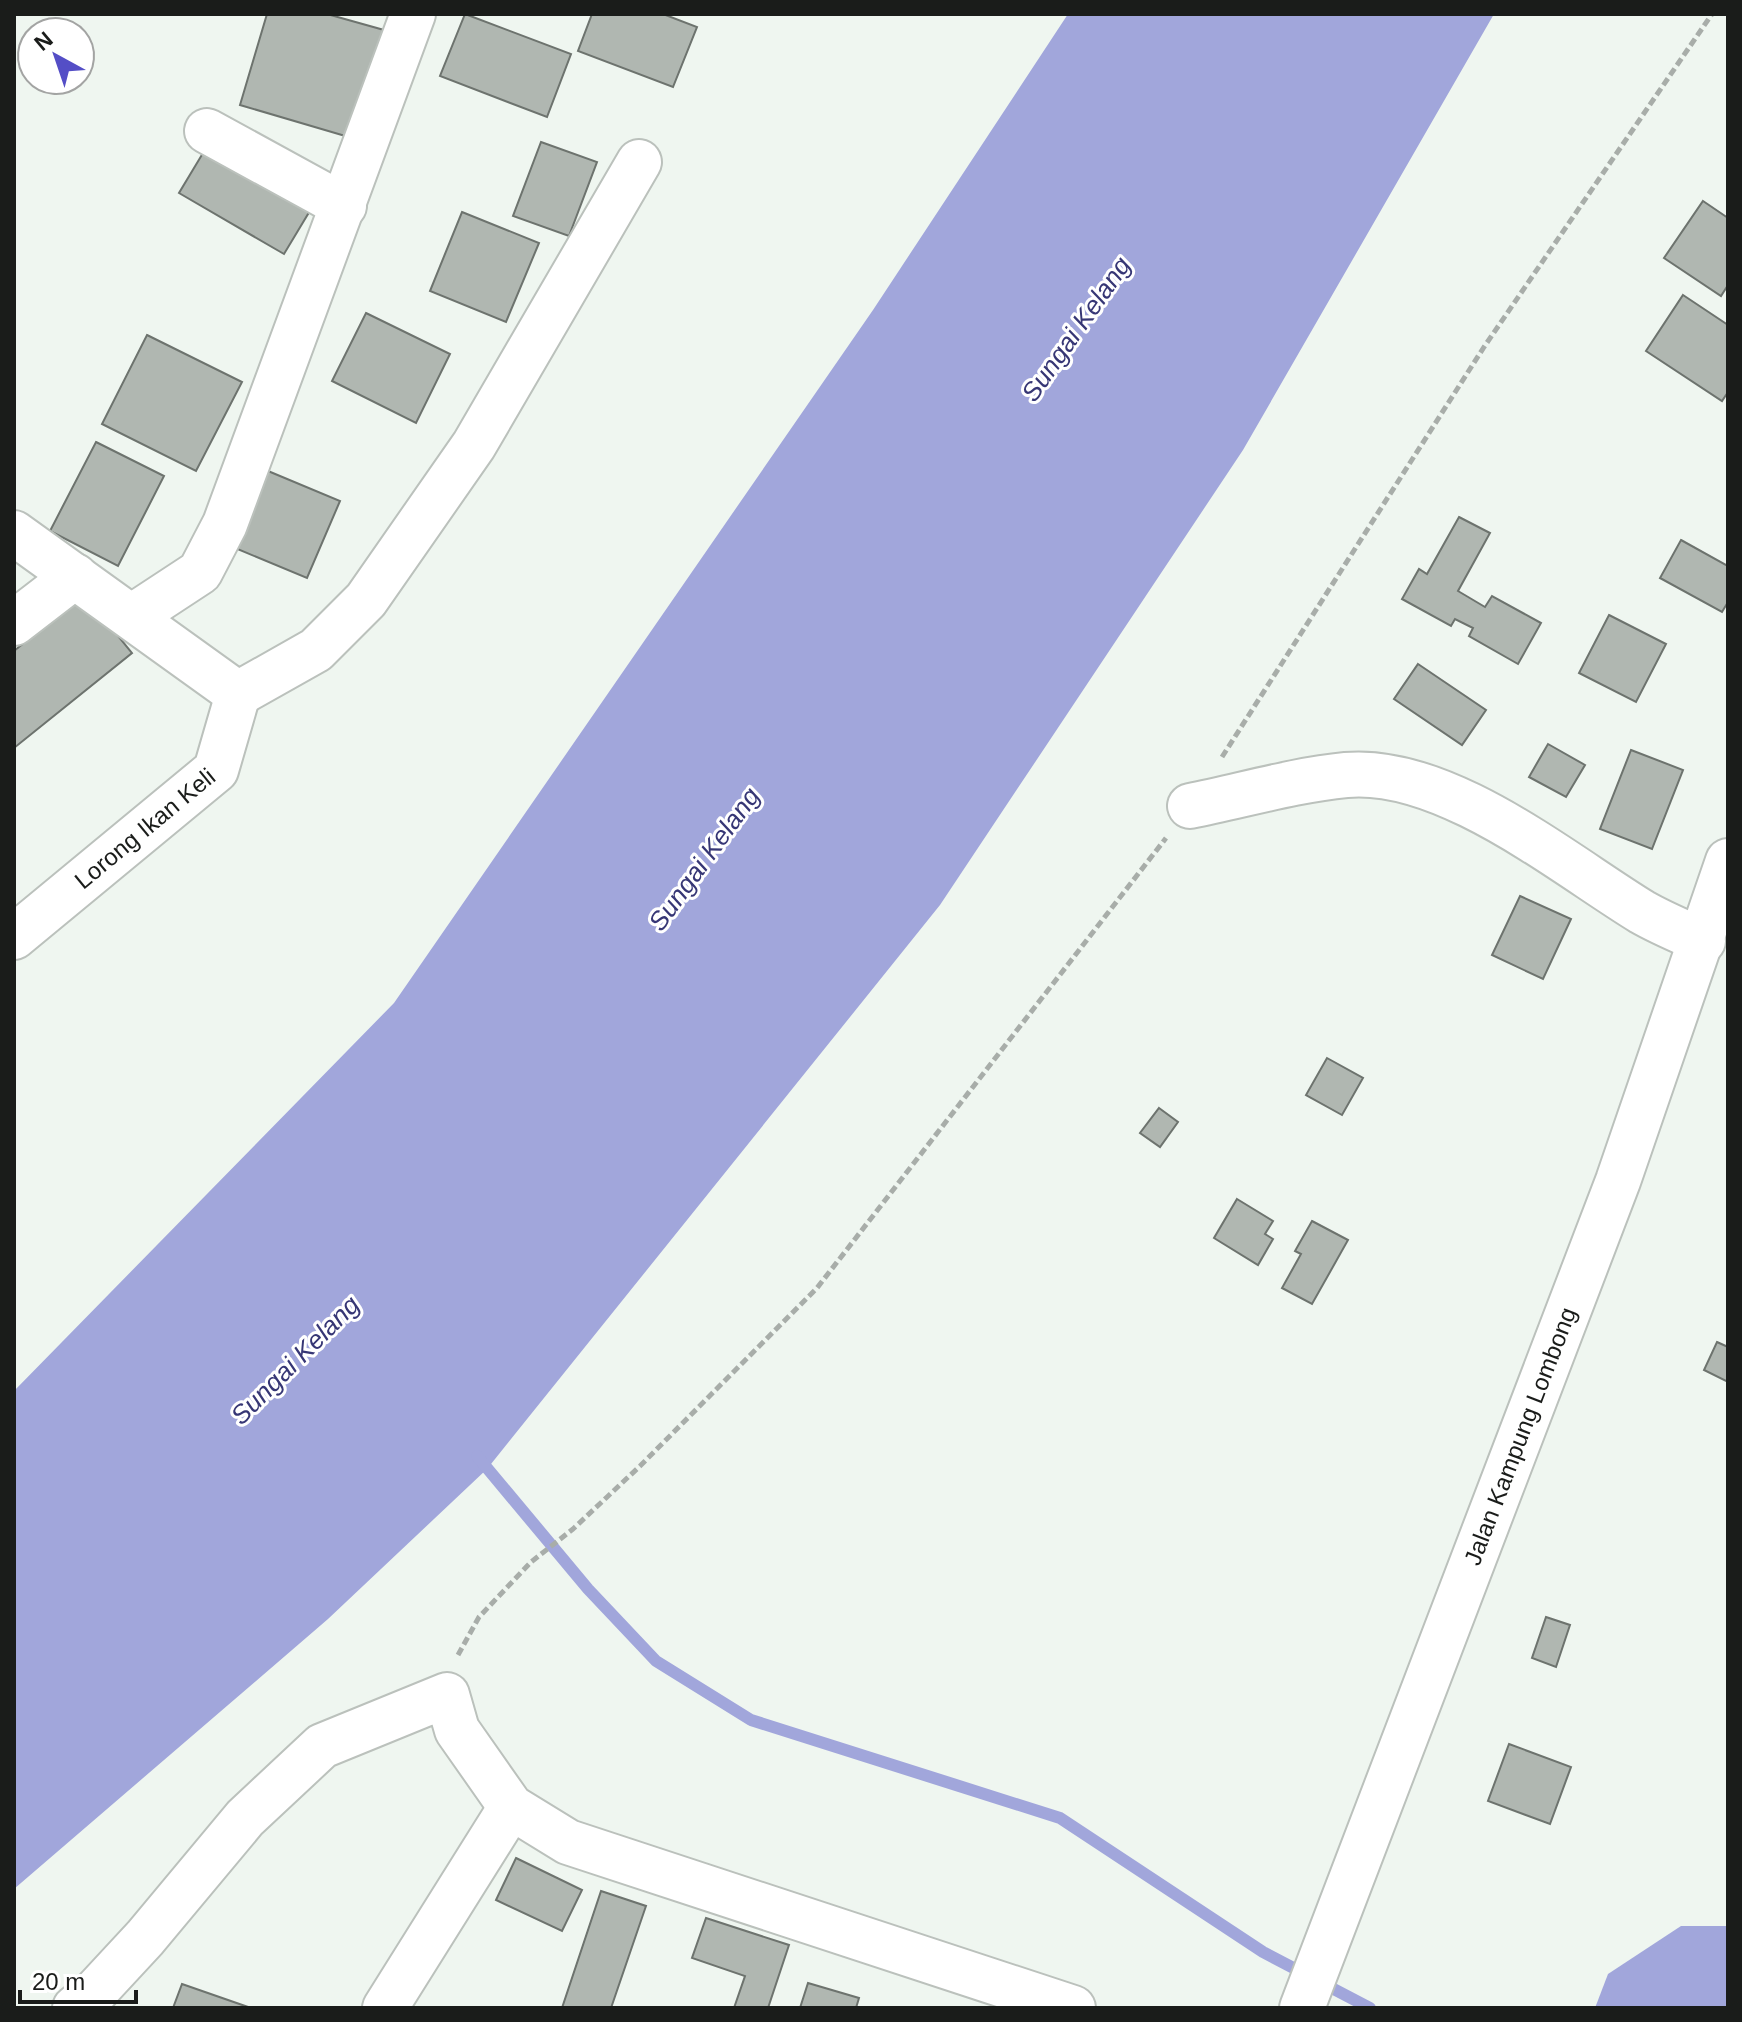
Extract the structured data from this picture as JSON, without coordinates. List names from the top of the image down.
{
  "streets": {
    "street": ["Lorong Ikan Keli", "Jalan Kampung Lombong"]
  },
  "water": ["Sungai Kelang"],
  "scale_bar": "20 m",
  "north": "top left"
}
